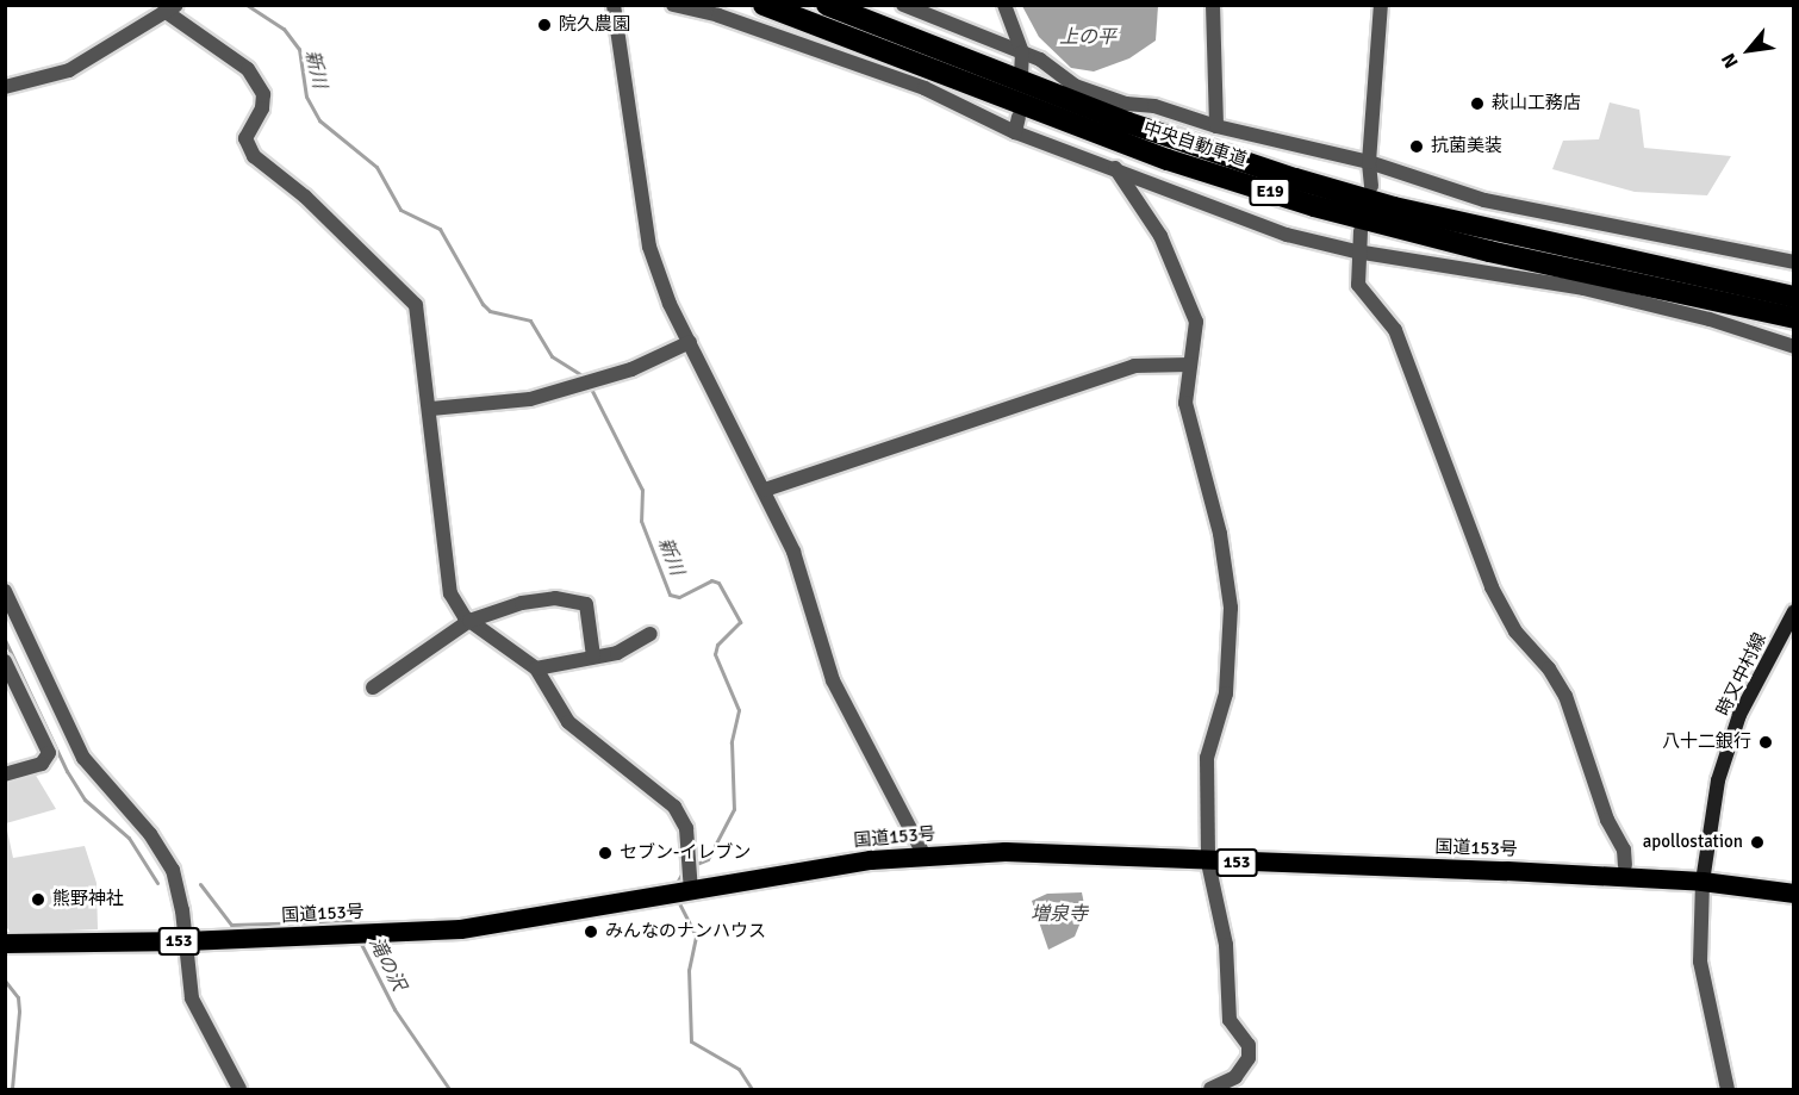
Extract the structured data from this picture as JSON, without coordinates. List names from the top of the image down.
{
  "streets": {
    "highway": [
      "中央自動車道",
      "E19",
      "国道153号",
      "153"
    ],
    "main road": ["時又中村線"]
  },
  "crossings": [
    ["時又中村線", "国道153号"]
  ],
  "water": [
    "上の平",
    "新川",
    "増泉寺",
    "滝の沢"
  ],
  "places": [
    "院久農園",
    "萩山工務店",
    "抗菌美装",
    "八十二銀行",
    "apollostation",
    "セブン-イレブン",
    "熊野神社",
    "みんなのナンハウス"
  ],
  "north": "bottom left"
}
